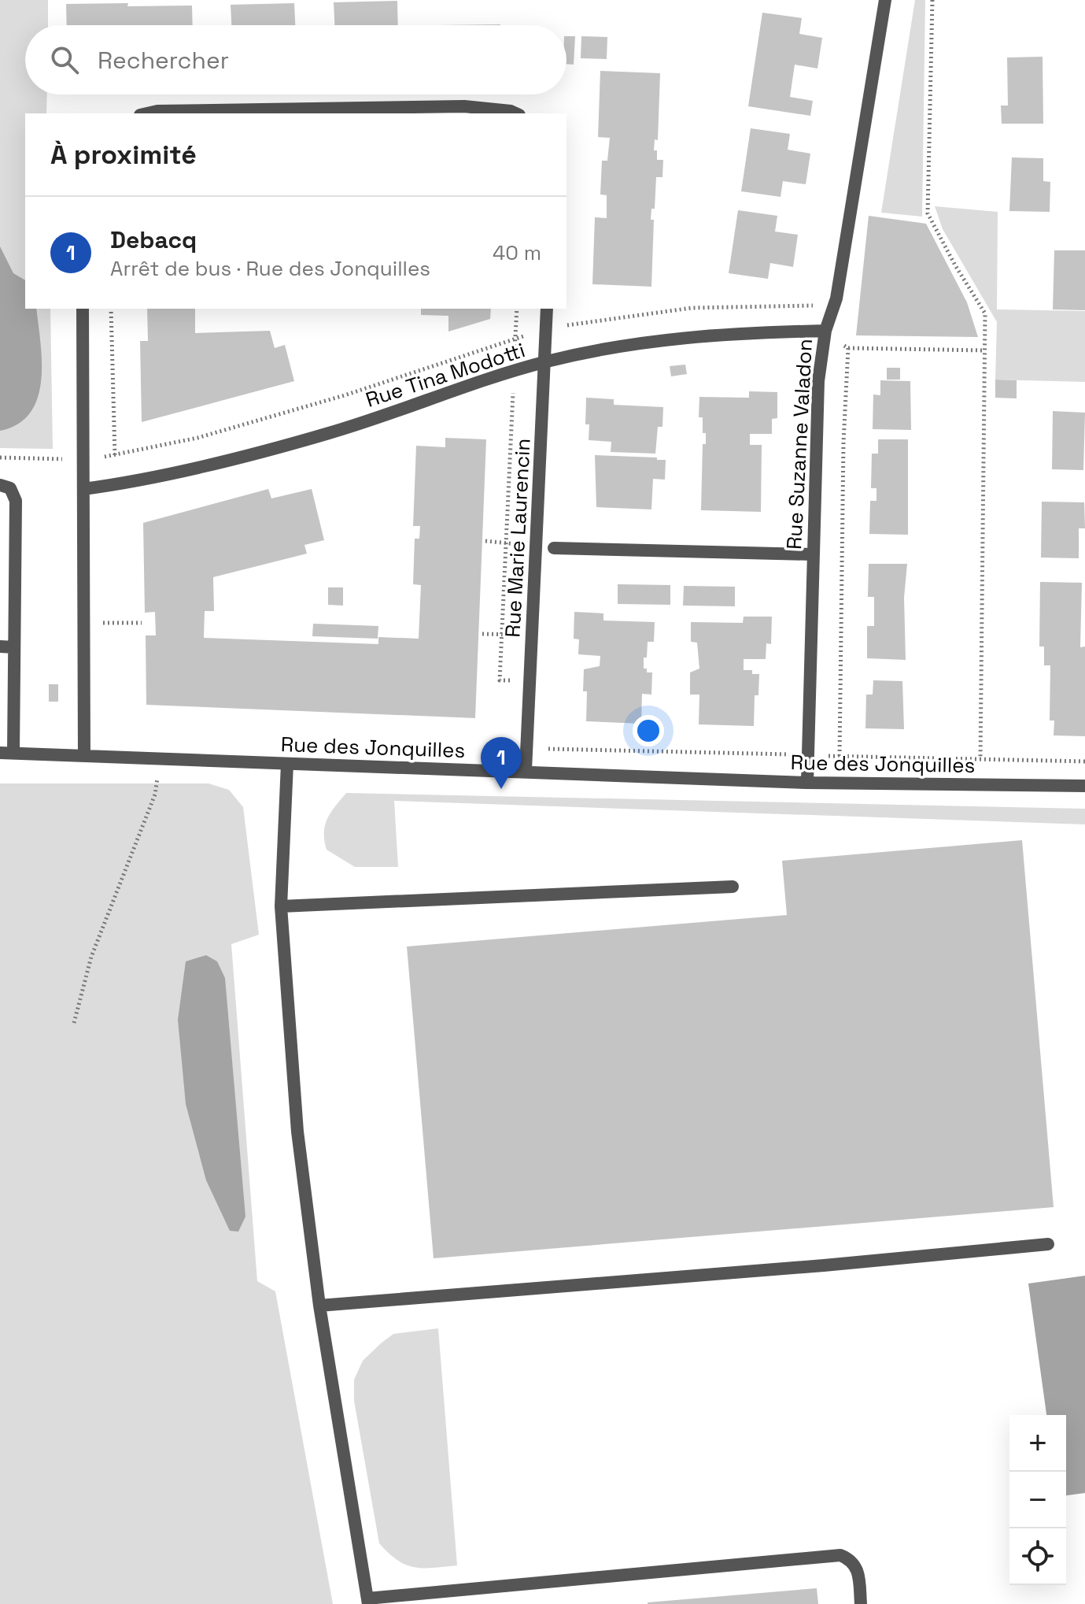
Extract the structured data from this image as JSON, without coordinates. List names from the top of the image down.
{
  "streets": {
    "street": [
      "Rue Tina Modotti",
      "Rue Suzanne Valadon",
      "Rue Marie Laurencin",
      "Rue des Jonquilles"
    ]
  },
  "crossings": [
    ["Rue Tina Modotti", "Rue Suzanne Valadon"],
    ["Rue Tina Modotti", "Rue Marie Laurencin"],
    ["Rue Suzanne Valadon", "Rue des Jonquilles"],
    ["Rue Marie Laurencin", "Rue des Jonquilles"]
  ],
  "page": {
    "search": "Rechercher",
    "heading": "À proximité",
    "list": [
      {
        "mark": "1",
        "name": "Debacq",
        "note": "Arrêt de bus · Rue des Jonquilles",
        "value": "40 m"
      }
    ],
    "pins": "1",
    "map_buttons": ["+", "−"]
  }
}
